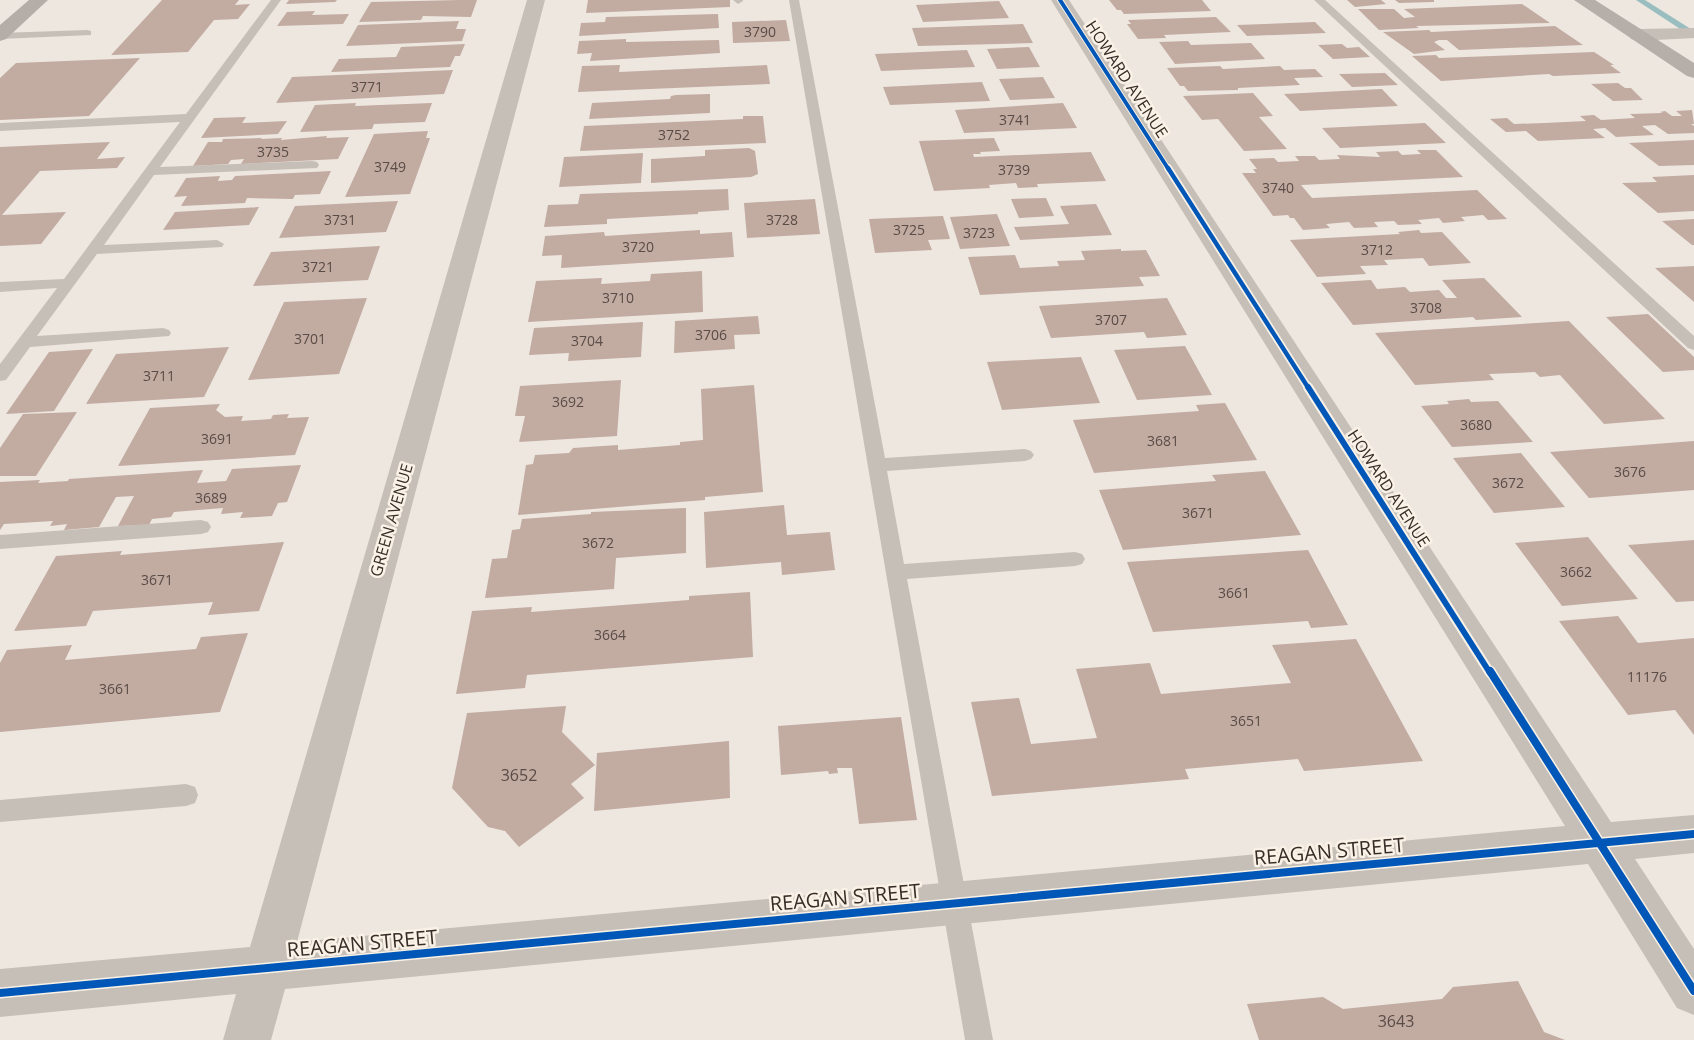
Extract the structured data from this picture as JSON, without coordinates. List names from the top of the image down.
{
  "streets": {
    "street": ["HOWARD AVENUE", "GREEN AVENUE", "REAGAN STREET"]
  },
  "crossings": [
    ["HOWARD AVENUE", "REAGAN STREET"],
    ["GREEN AVENUE", "REAGAN STREET"]
  ],
  "house_numbers": [
    "3790",
    "3771",
    "3741",
    "3752",
    "3735",
    "3749",
    "3739",
    "3740",
    "3731",
    "3728",
    "3725",
    "3723",
    "3720",
    "3712",
    "3721",
    "3710",
    "3708",
    "3707",
    "3706",
    "3701",
    "3704",
    "3711",
    "3692",
    "3680",
    "3691",
    "3681",
    "3676",
    "3672",
    "3689",
    "3671",
    "3672",
    "3662",
    "3671",
    "3661",
    "3664",
    "11176",
    "3661",
    "3651",
    "3652",
    "3643"
  ]
}
